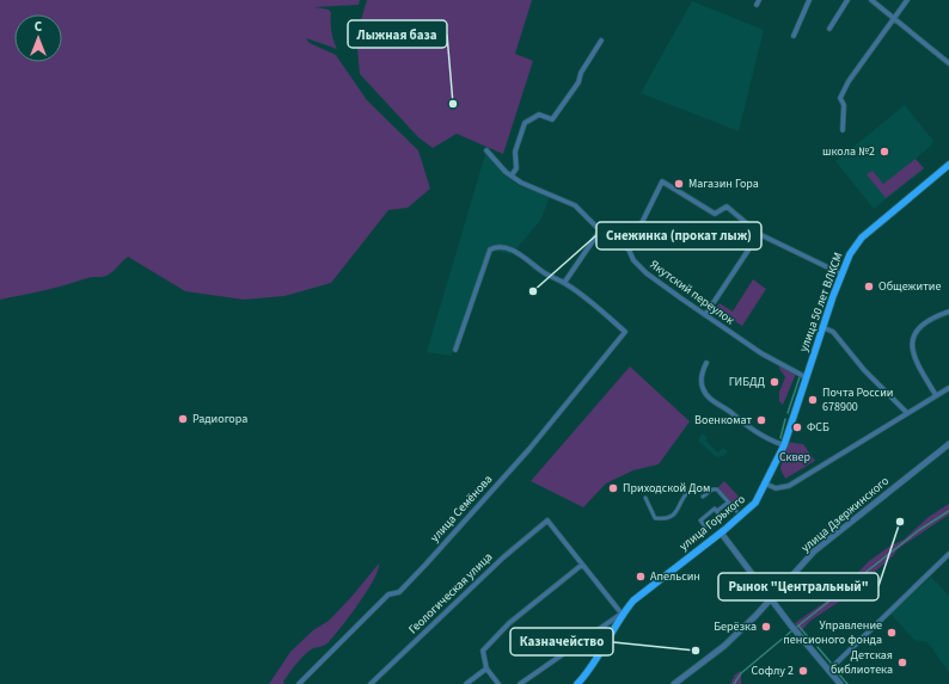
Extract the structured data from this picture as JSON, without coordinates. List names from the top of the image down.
{
  "streets": {
    "main road": ["улица 50 лет ВЛКСМ", "улица Горького"],
    "street": [
      "Якутский переулок",
      "улица Семёнова",
      "улица Дзержинского",
      "Геологическая улица"
    ]
  },
  "crossings": [
    ["Якутский переулок", "улица 50 лет ВЛКСМ"],
    ["улица 50 лет ВЛКСМ", "улица Горького"]
  ],
  "parks": ["Сквер"],
  "places": [
    "Лыжная база",
    "школа №2",
    "Магазин Гора",
    "Общежитие",
    "Снежинка (прокат лыж)",
    "ГИБДД",
    "Почта России 678900",
    "Радиогора",
    "Военкомат",
    "ФСБ",
    "Приходской Дом",
    "Рынок \"Центральный\"",
    "Апельсин",
    "Берёзка",
    "Управление пенсионого фонда",
    "Казначейство",
    "Детская библиотека",
    "Софлу 2"
  ],
  "north": "top"
}
